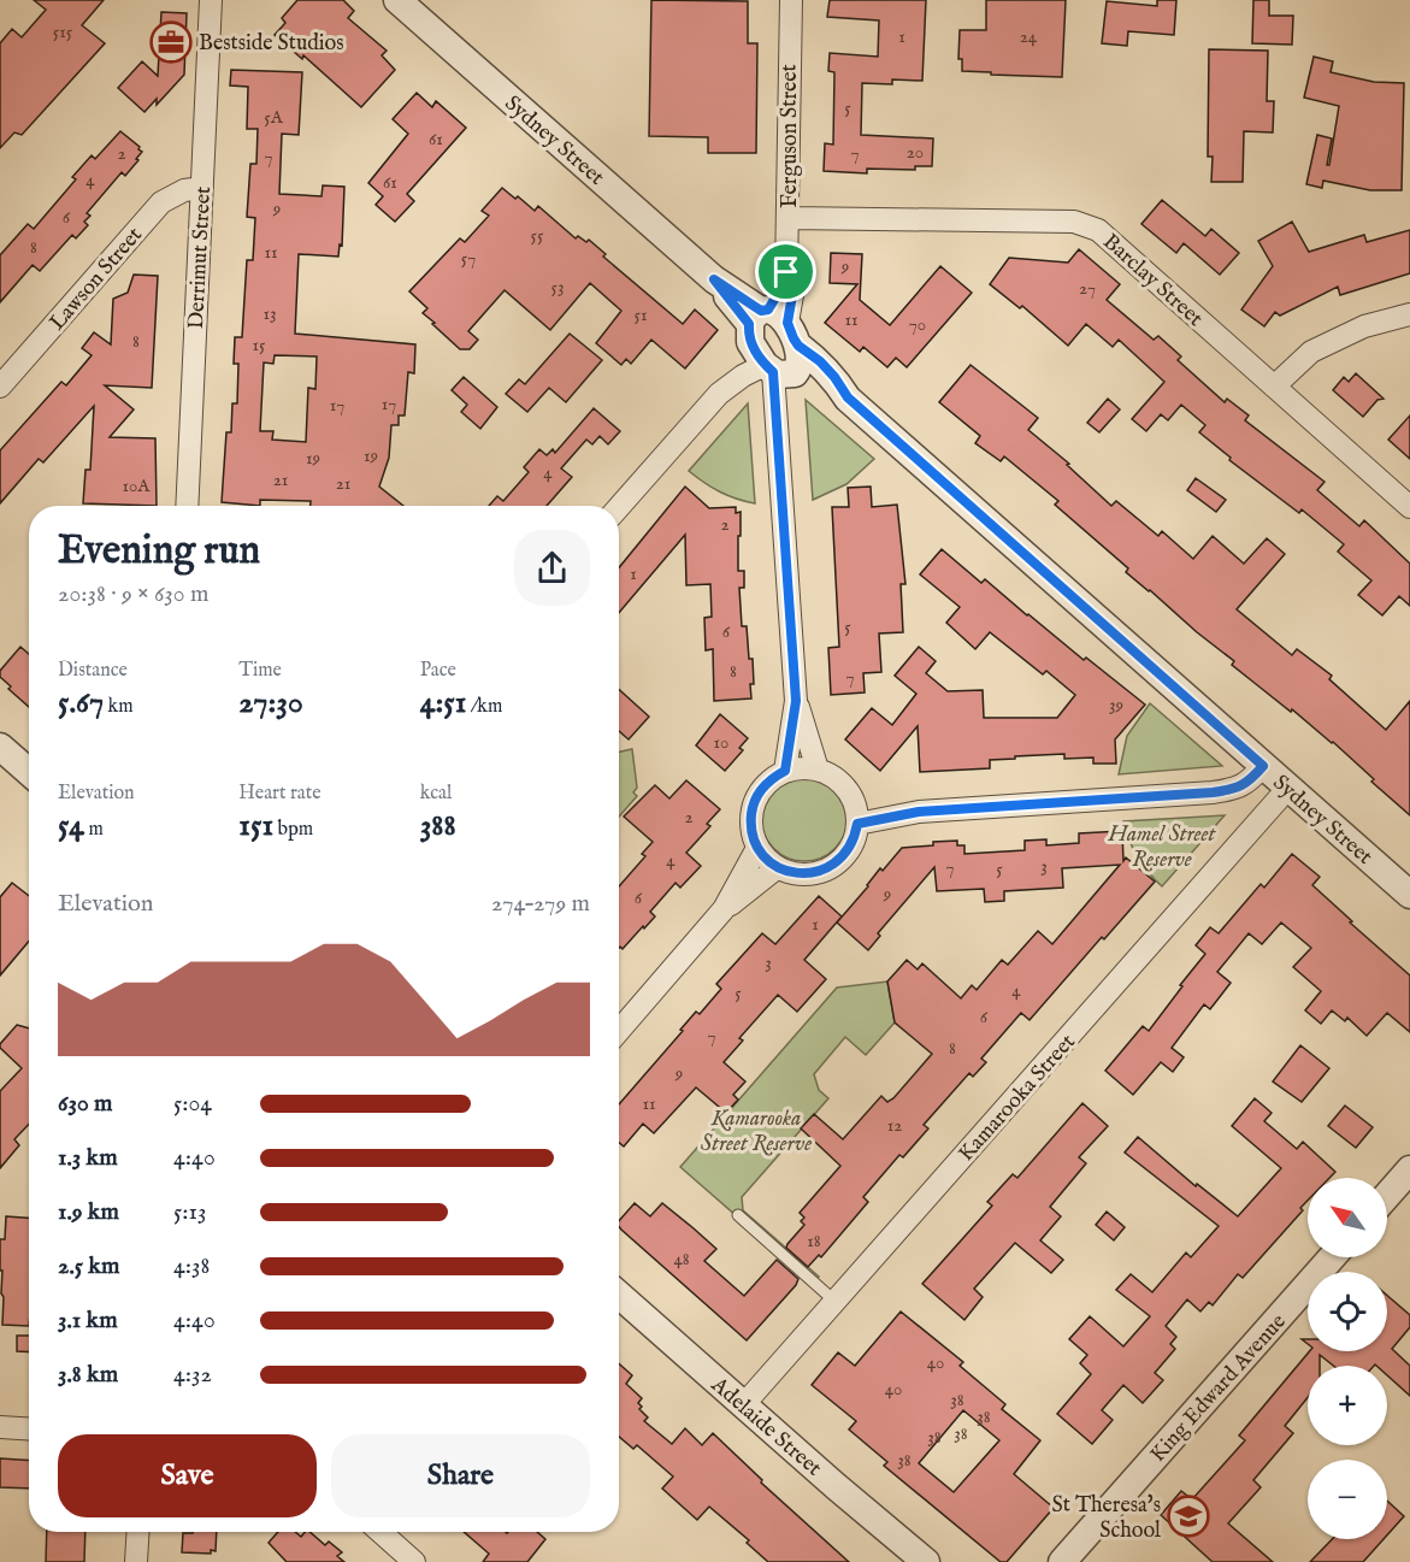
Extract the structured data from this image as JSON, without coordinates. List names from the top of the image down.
{
  "streets": {
    "street": [
      "Ferguson Street",
      "Sydney Street",
      "Derrimut Street",
      "Lawson Street",
      "Barclay Street",
      "Kamarooka Street",
      "King Edward Avenue",
      "Adelaide Street"
    ]
  },
  "crossings": [
    ["Ferguson Street", "Sydney Street"],
    ["Ferguson Street", "Barclay Street"],
    ["Sydney Street", "Kamarooka Street"],
    ["Derrimut Street", "Lawson Street"],
    ["Kamarooka Street", "Adelaide Street"]
  ],
  "parks": ["Hamel Street Reserve", "Kamarooka Street Reserve"],
  "places": {
    "office": ["Bestside Studios"],
    "school or university": ["St Theresa's School"]
  },
  "house_numbers": [
    "515",
    "1",
    "24",
    "5",
    "5A",
    "61",
    "20",
    "2",
    "7",
    "7",
    "4",
    "61",
    "9",
    "6",
    "55",
    "8",
    "11",
    "57",
    "9",
    "53",
    "27",
    "13",
    "51",
    "11",
    "70",
    "8",
    "15",
    "17",
    "17",
    "19",
    "19",
    "4",
    "21",
    "21",
    "10A",
    "2",
    "1",
    "5",
    "6",
    "8",
    "7",
    "39",
    "10",
    "2",
    "4",
    "3",
    "7",
    "5",
    "9",
    "6",
    "1",
    "3",
    "4",
    "5",
    "6",
    "7",
    "8",
    "9",
    "11",
    "12",
    "18",
    "48",
    "40",
    "40",
    "38",
    "38",
    "38",
    "38",
    "38"
  ],
  "north": "top left",
  "page": {
    "heading": ["Evening run", "20:38 · 9 × 630 m"],
    "stats": [
      ["Distance", "5.67 km"],
      ["Time", "27:30"],
      ["Pace", "4:51 /km"],
      ["Elevation", "54 m"],
      ["Heart rate", "151 bpm"],
      ["kcal", "388"]
    ],
    "chart": ["Elevation", "274–279 m"],
    "list": [
      {
        "name": "630 m",
        "note": "5:04"
      },
      {
        "name": "1.3 km",
        "note": "4:40"
      },
      {
        "name": "1.9 km",
        "note": "5:13"
      },
      {
        "name": "2.5 km",
        "note": "4:38"
      },
      {
        "name": "3.1 km",
        "note": "4:40"
      },
      {
        "name": "3.8 km",
        "note": "4:32"
      }
    ],
    "map_buttons": ["+", "−"],
    "buttons": ["Save", "Share"]
  }
}
